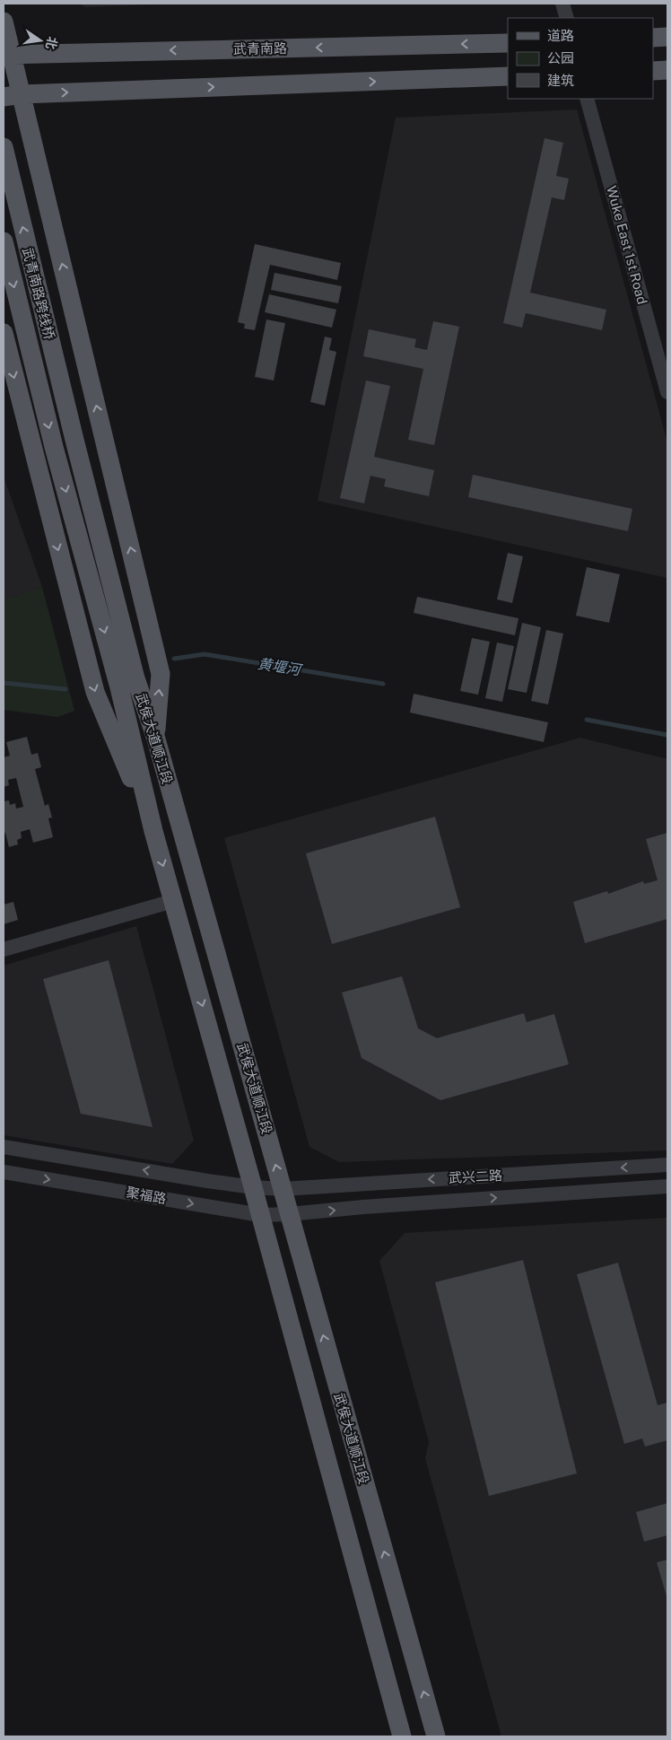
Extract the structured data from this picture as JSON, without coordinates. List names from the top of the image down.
{
  "streets": {
    "main road": ["武青南路", "武青南路跨线桥", "武侯大道顺江段"],
    "street": ["Wuke East 1st Road", "武兴二路", "聚福路"]
  },
  "crossings": [
    ["武青南路跨线桥", "武侯大道顺江段"],
    ["武侯大道顺江段", "武兴二路"],
    ["武侯大道顺江段", "聚福路"]
  ],
  "one_way": ["武兴二路", "聚福路"],
  "water": ["黄堰河"],
  "legend": ["道路", "公园", "建筑"],
  "north": "right"
}
